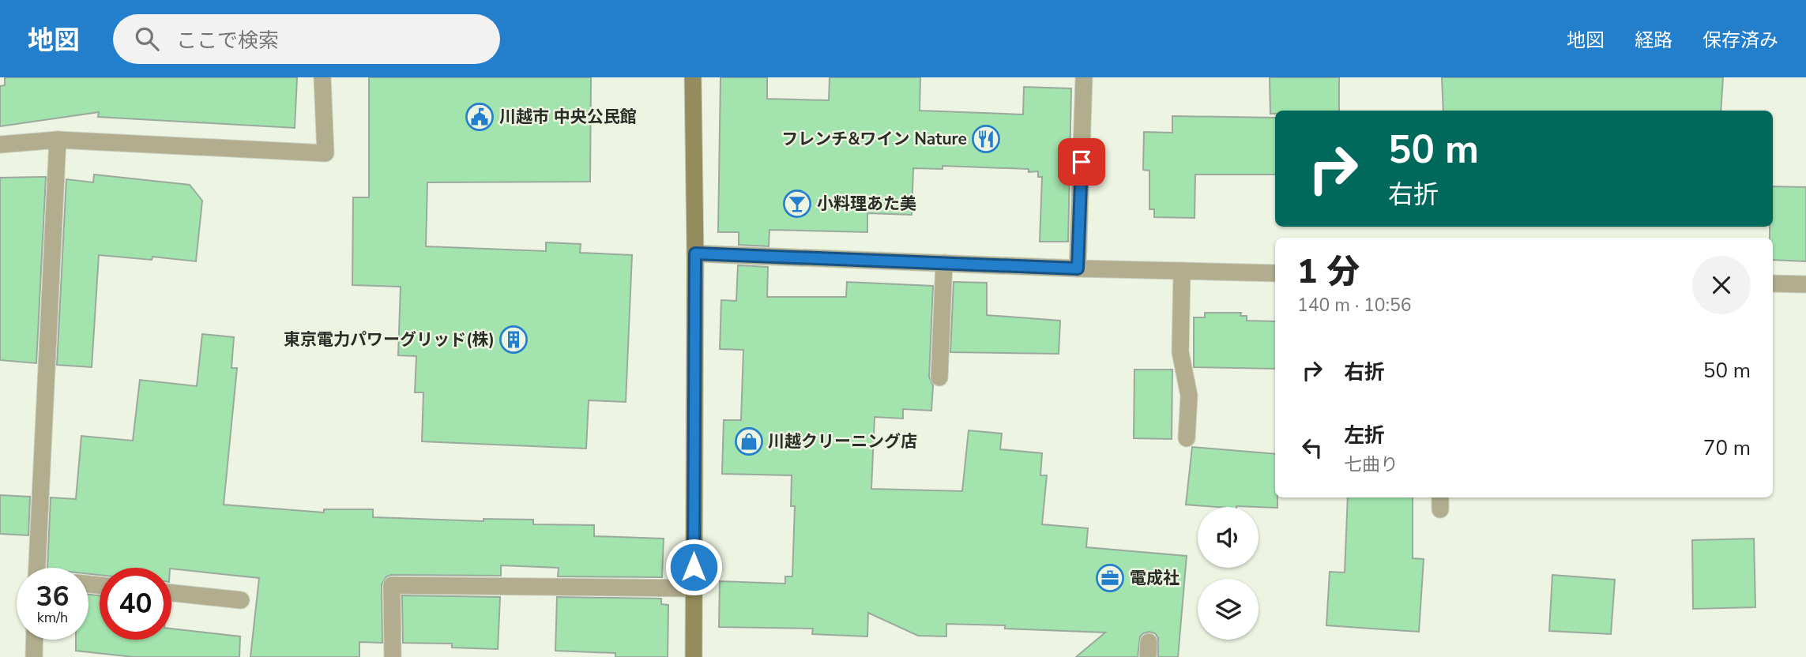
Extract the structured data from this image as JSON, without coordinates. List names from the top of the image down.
{
  "places": {
    "public building": ["川越市 中央公民館"],
    "restaurant": ["フレンチ&ワイン Nature"],
    "bar": ["小料理あた美"],
    "building": ["東京電力パワーグリッド(株)"],
    "shop": ["川越クリーニング店"],
    "office": ["電成社"]
  },
  "page": {
    "header": "地図",
    "search": "ここで検索",
    "nav": ["地図", "経路", "保存済み"],
    "turn": ["50 m", "右折"],
    "heading": ["1 分", "140 m · 10:56"],
    "list": [
      {
        "name": "右折",
        "value": "50 m"
      },
      {
        "name": "左折",
        "note": "七曲り",
        "value": "70 m"
      }
    ],
    "speed": "36 km/h",
    "limit": "40"
  }
}
